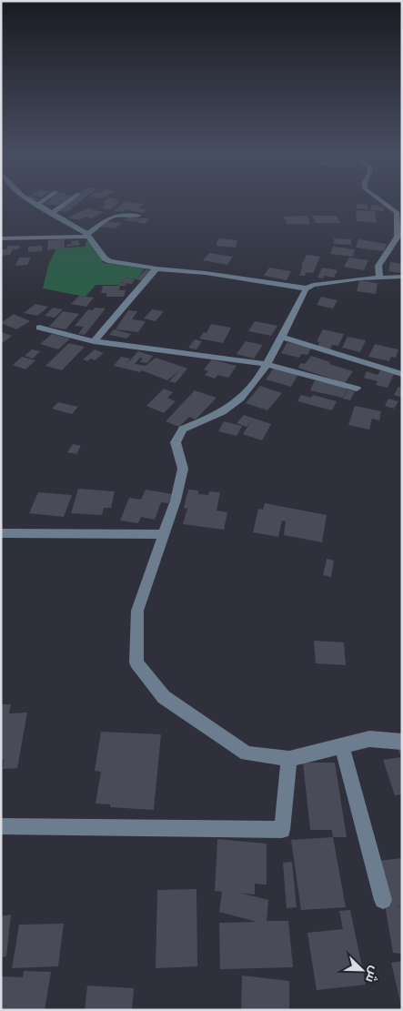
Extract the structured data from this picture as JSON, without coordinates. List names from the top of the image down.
{
  "north": "bottom right"
}
